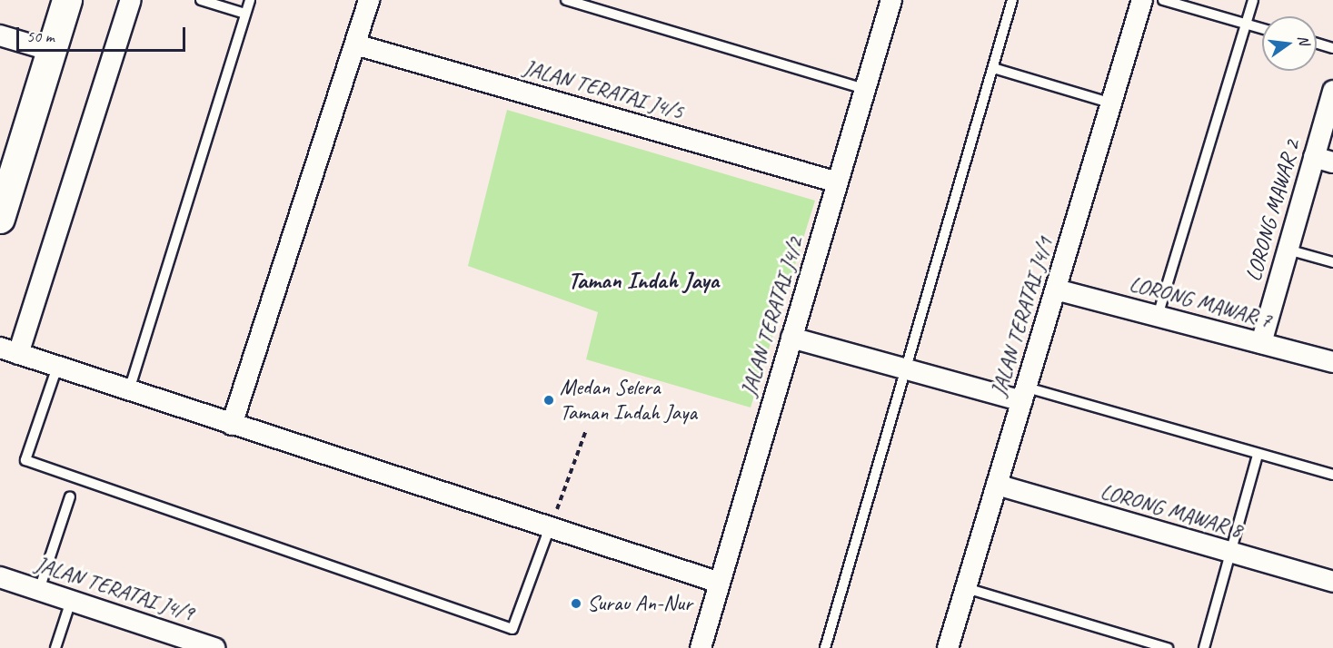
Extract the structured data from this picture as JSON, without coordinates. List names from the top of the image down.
{
  "streets": {
    "street": [
      "JALAN TERATAI J4/5",
      "LORONG MAWAR 2",
      "LORONG MAWAR 7",
      "JALAN TERATAI J4/2",
      "JALAN TERATAI J4/1",
      "LORONG MAWAR 8",
      "JALAN TERATAI J4/9"
    ]
  },
  "crossings": [
    ["JALAN TERATAI J4/5", "JALAN TERATAI J4/2"],
    ["LORONG MAWAR 2", "LORONG MAWAR 7"],
    ["LORONG MAWAR 7", "JALAN TERATAI J4/1"],
    ["JALAN TERATAI J4/1", "LORONG MAWAR 8"]
  ],
  "districts": ["Taman Indah Jaya"],
  "places": ["Medan Selera Taman Indah Jaya", "Surau An-Nur"],
  "scale_bar": "50 m",
  "north": "right"
}
